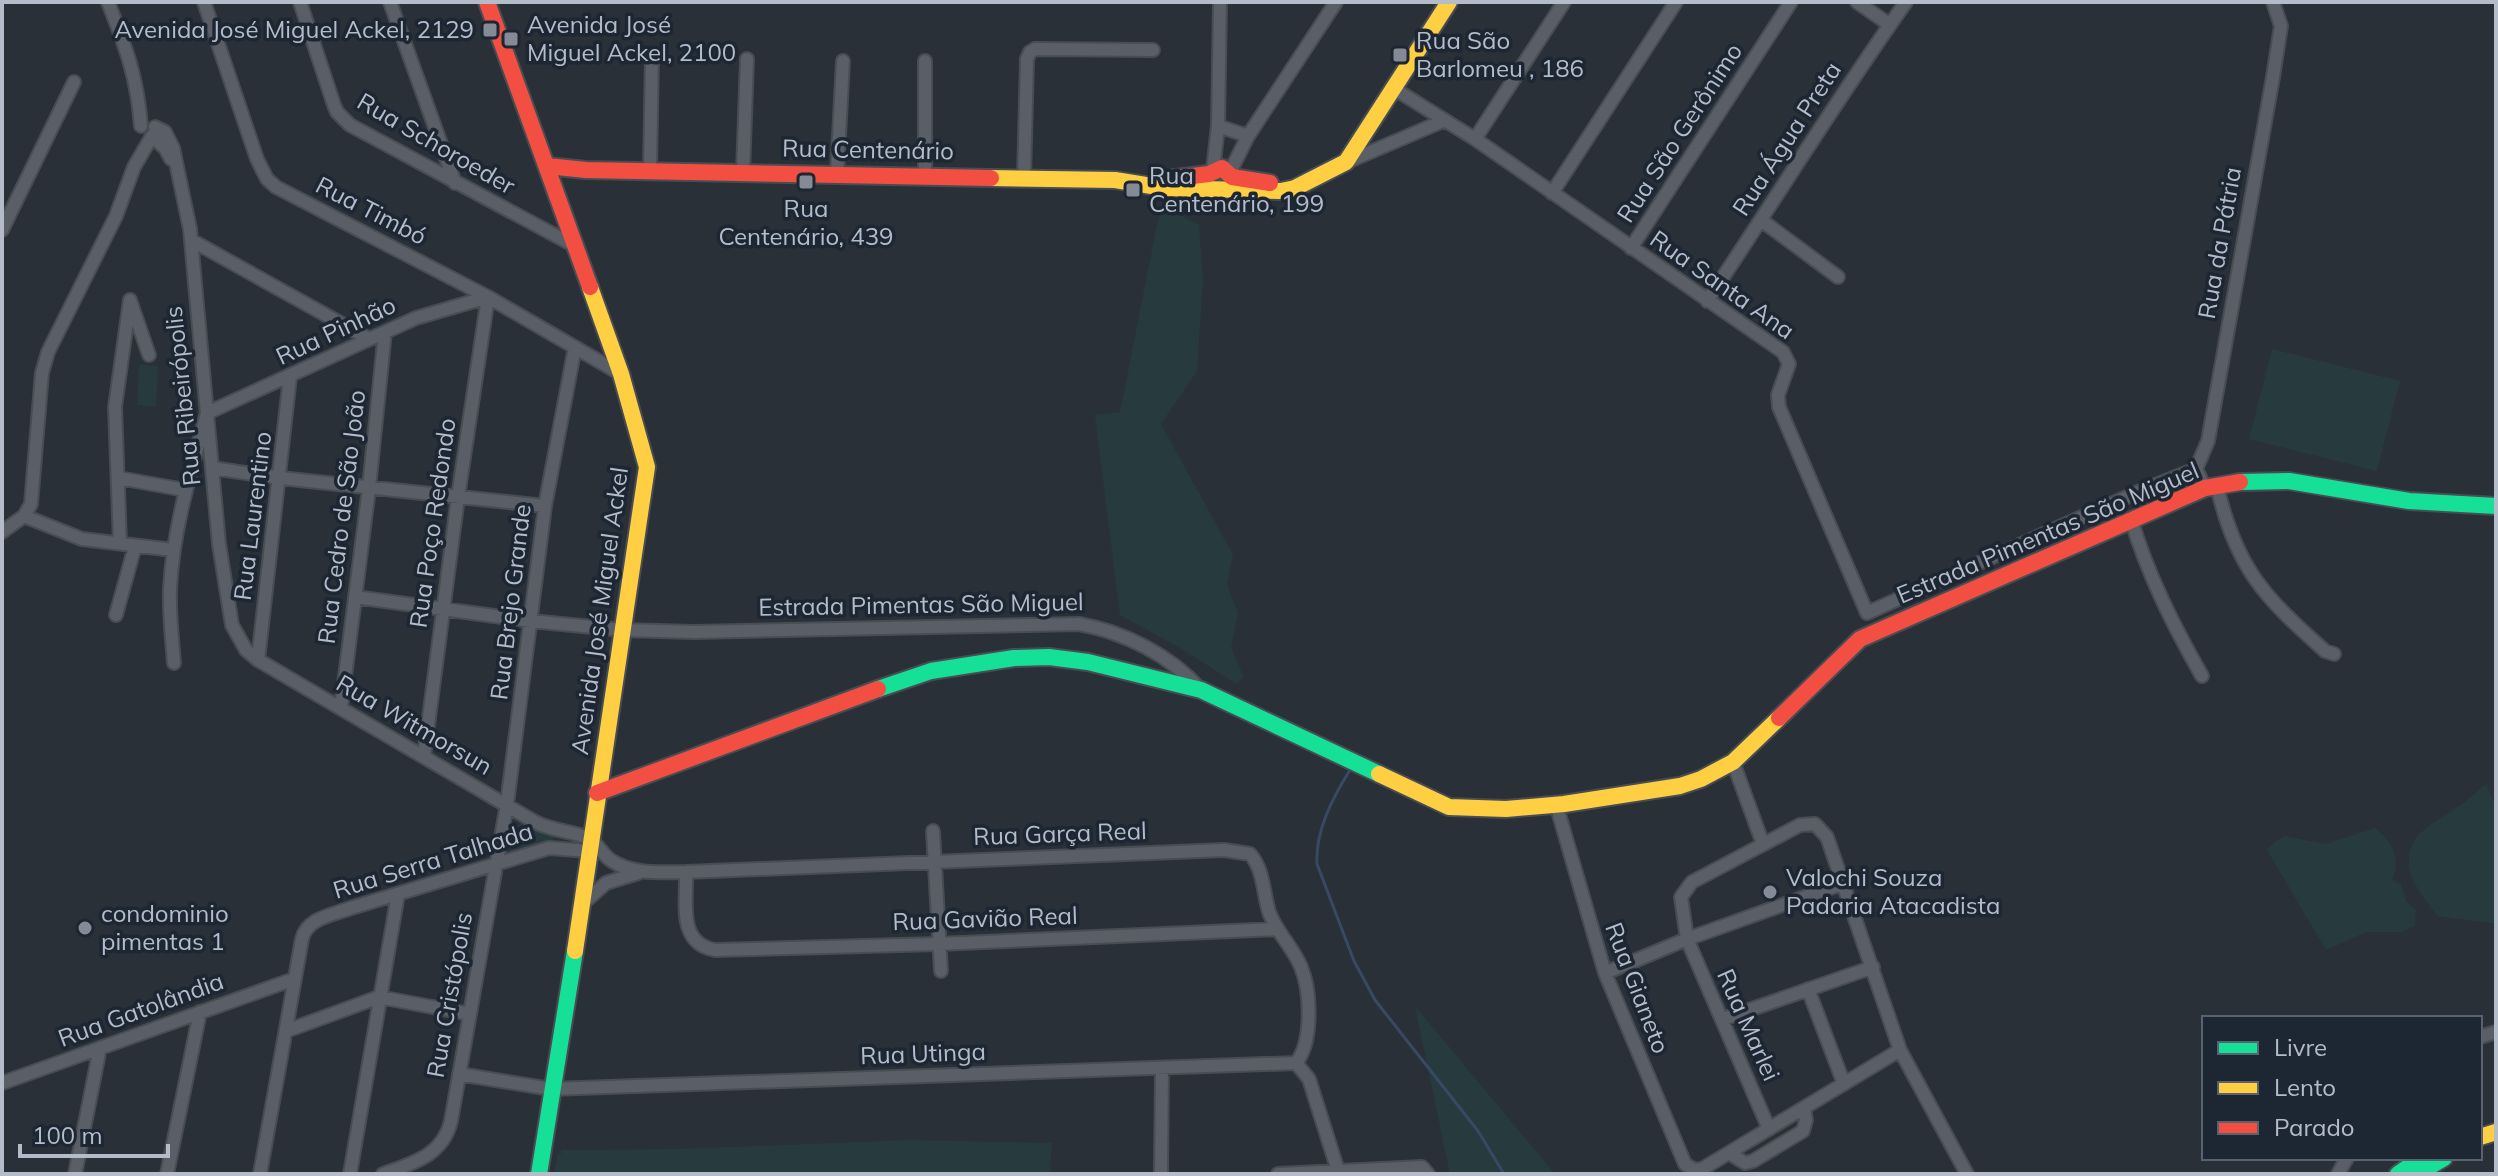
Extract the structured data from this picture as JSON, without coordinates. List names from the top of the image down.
{
  "streets": {
    "street": [
      "Rua São Gerônimo",
      "Rua Água Preta",
      "Rua Schoroeder",
      "Rua Centenário",
      "Rua Timbó",
      "Rua da Pátria",
      "Rua Santa Ana",
      "Rua Pinhão",
      "Rua Ribeirópolis",
      "Rua Laurentino",
      "Rua Cedro de São João",
      "Rua Poço Redondo",
      "Estrada Pimentas São Miguel",
      "Rua Brejo Grande",
      "Avenida José Miguel Ackel",
      "Rua Witmorsun",
      "Rua Garça Real",
      "Rua Serra Talhada",
      "Rua Gavião Real",
      "Rua Gianeto",
      "Rua Cristópolis",
      "Rua Gatolândia",
      "Rua Marlei",
      "Rua Utinga"
    ]
  },
  "crossings": [
    ["Rua São Gerônimo", "Rua Santa Ana"],
    ["Rua Água Preta", "Rua Santa Ana"],
    ["Rua Schoroeder", "Avenida José Miguel Ackel"],
    ["Rua Centenário", "Rua Santa Ana"],
    ["Rua Centenário", "Avenida José Miguel Ackel"],
    ["Rua Timbó", "Rua Pinhão"],
    ["Rua Timbó", "Rua Poço Redondo"],
    ["Rua Timbó", "Rua Brejo Grande"],
    ["Rua Timbó", "Avenida José Miguel Ackel"],
    ["Rua da Pátria", "Estrada Pimentas São Miguel"],
    ["Rua Santa Ana", "Estrada Pimentas São Miguel"],
    ["Rua Pinhão", "Rua Ribeirópolis"],
    ["Rua Pinhão", "Rua Laurentino"],
    ["Rua Pinhão", "Rua Cedro de São João"],
    ["Rua Pinhão", "Rua Poço Redondo"],
    ["Rua Ribeirópolis", "Rua Laurentino"],
    ["Rua Ribeirópolis", "Rua Witmorsun"],
    ["Rua Laurentino", "Rua Witmorsun"],
    ["Rua Cedro de São João", "Estrada Pimentas São Miguel"],
    ["Rua Cedro de São João", "Rua Witmorsun"],
    ["Rua Poço Redondo", "Estrada Pimentas São Miguel"],
    ["Rua Poço Redondo", "Rua Witmorsun"],
    ["Estrada Pimentas São Miguel", "Rua Brejo Grande"],
    ["Estrada Pimentas São Miguel", "Avenida José Miguel Ackel"],
    ["Estrada Pimentas São Miguel", "Rua Gianeto"],
    ["Rua Brejo Grande", "Rua Witmorsun"],
    ["Rua Brejo Grande", "Rua Serra Talhada"],
    ["Rua Brejo Grande", "Rua Cristópolis"],
    ["Avenida José Miguel Ackel", "Rua Serra Talhada"],
    ["Avenida José Miguel Ackel", "Rua Utinga"],
    ["Rua Witmorsun", "Rua Serra Talhada"],
    ["Rua Garça Real", "Rua Gavião Real"],
    ["Rua Garça Real", "Rua Utinga"],
    ["Rua Serra Talhada", "Rua Cristópolis"],
    ["Rua Serra Talhada", "Rua Gatolândia"],
    ["Rua Cristópolis", "Rua Utinga"]
  ],
  "places": {
    "transit": [
      "Avenida José Miguel Ackel, 2129",
      "Avenida José Miguel Ackel, 2100",
      "Rua São Barlomeu , 186",
      "Rua Centenário, 439",
      "Rua Centenário, 199"
    ],
    "other": ["Valochi Souza Padaria Atacadista", "condominio pimentas 1"]
  },
  "legend": ["Livre", "Lento", "Parado"],
  "scale_bar": "100 m"
}
